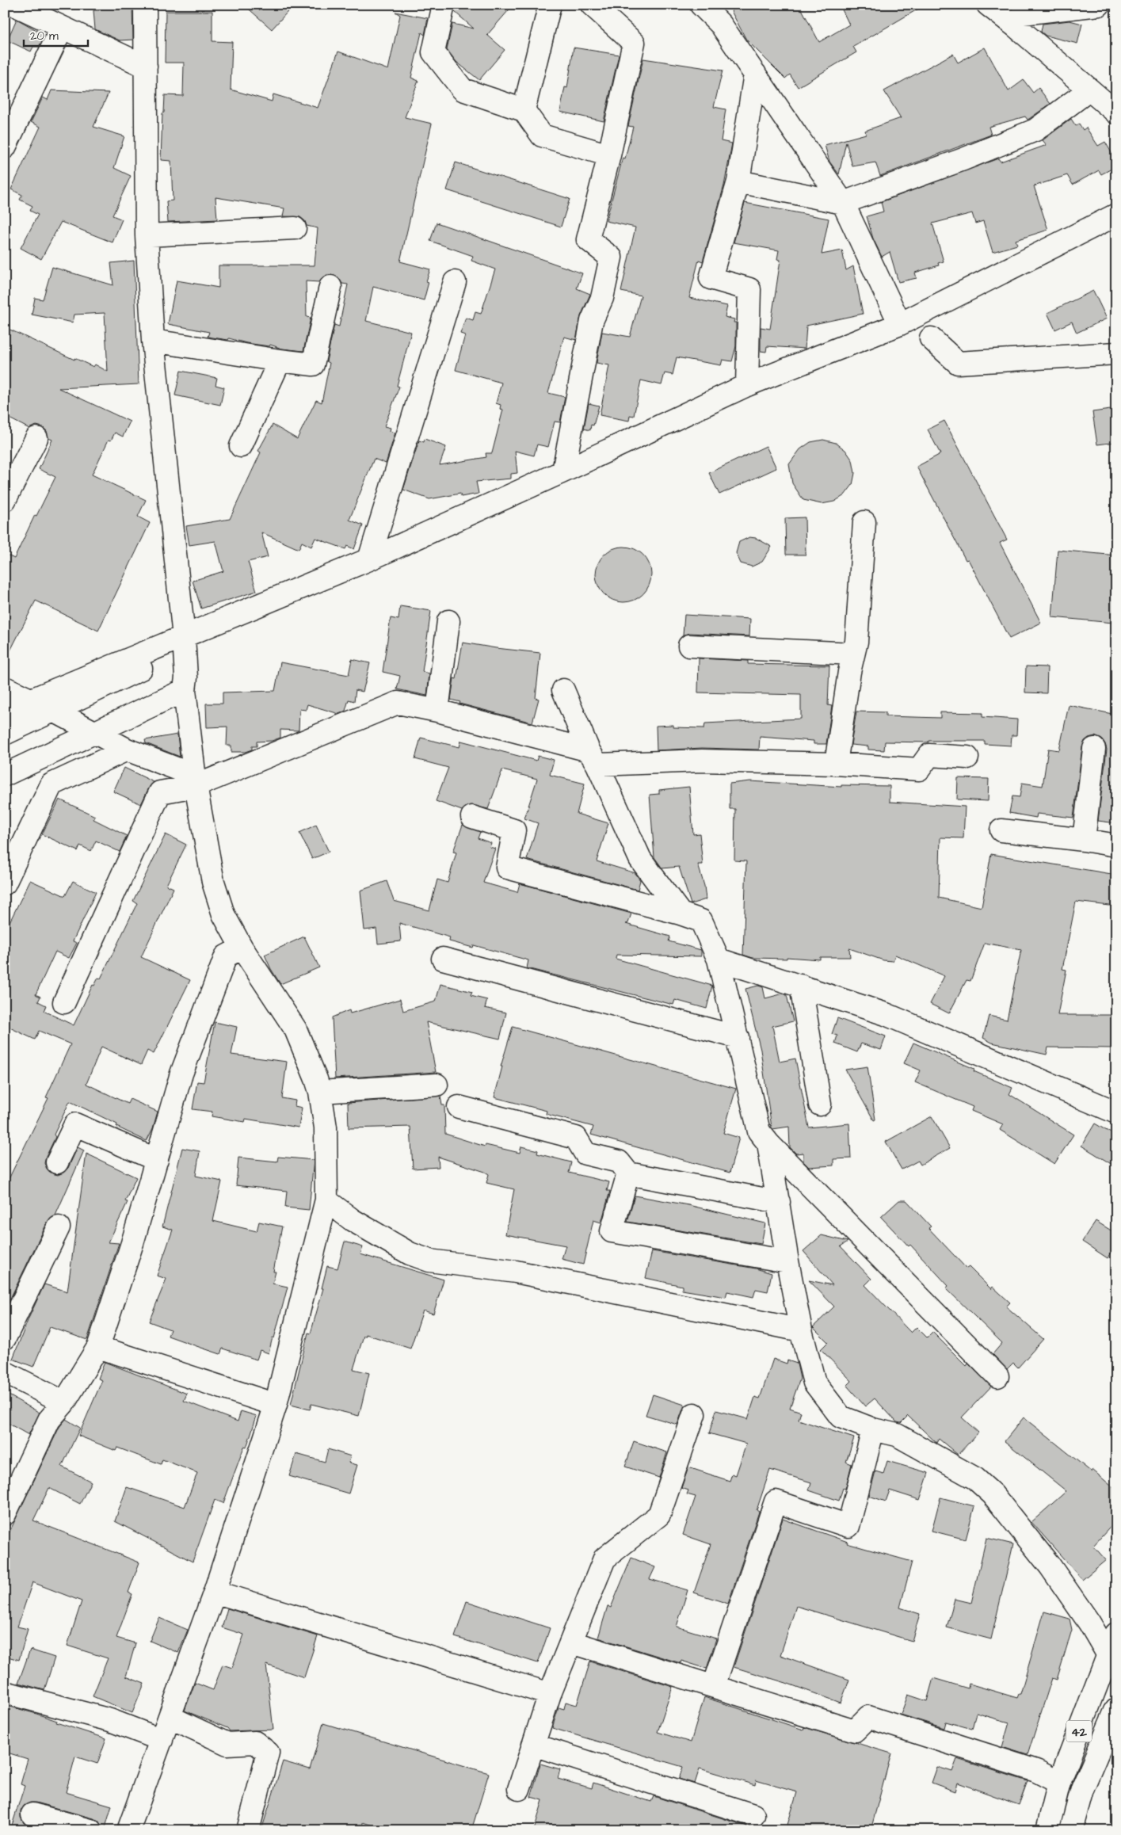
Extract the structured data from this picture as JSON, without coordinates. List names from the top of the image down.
{
  "streets": {
    "street": ["42"]
  },
  "scale_bar": "20 m"
}
